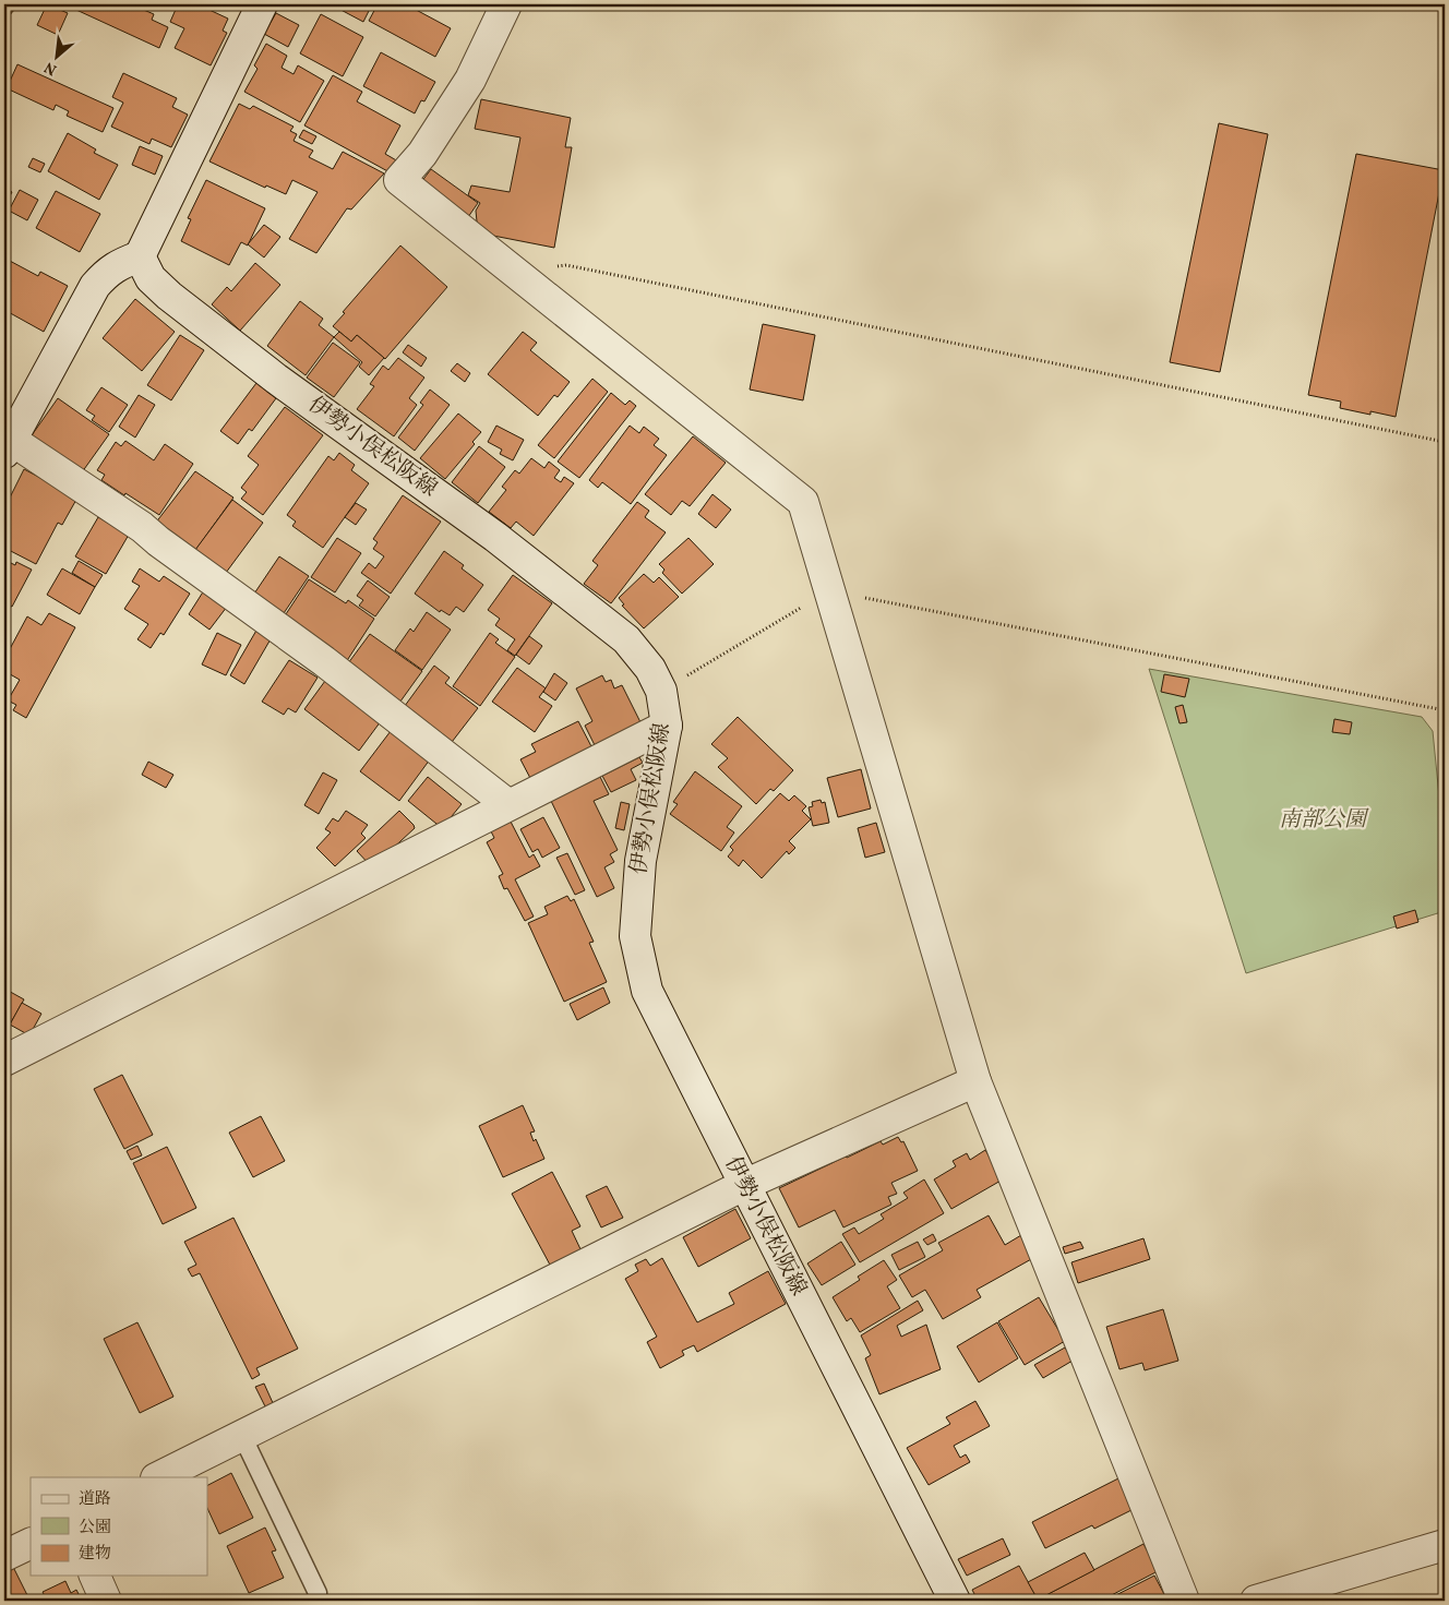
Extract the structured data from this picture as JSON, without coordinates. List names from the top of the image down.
{
  "streets": {
    "street": ["伊勢小俣松阪線"]
  },
  "parks": ["南部公園"],
  "legend": ["道路", "公園", "建物"],
  "north": "bottom left"
}
